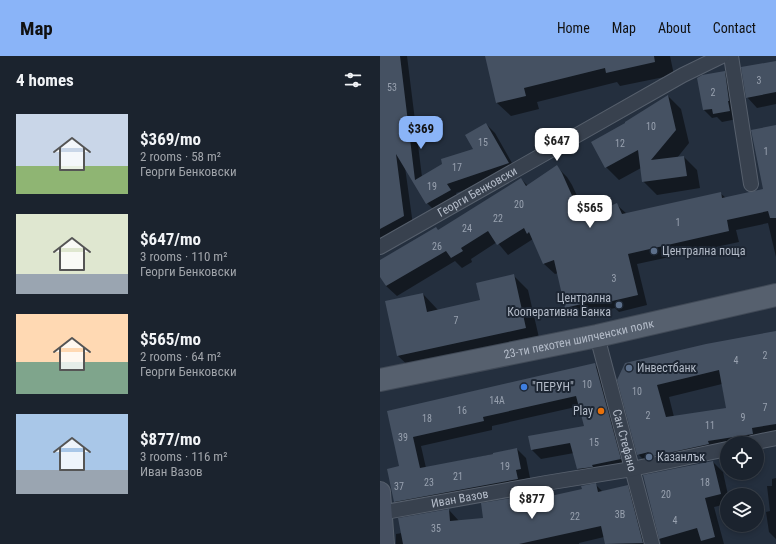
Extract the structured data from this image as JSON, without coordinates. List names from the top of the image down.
{
  "streets": {
    "main road": ["23-ти пехотен шипченски полк"],
    "street": ["Георги Бенковски", "Сан Стефано", "Иван Вазов"]
  },
  "crossings": [
    ["23-ти пехотен шипченски полк", "Сан Стефано"],
    ["Сан Стефано", "Иван Вазов"]
  ],
  "places": [
    "Централна поща",
    "Централна Кооперативна Банка",
    "Инвестбанк",
    "\"ПЕРУН\"",
    "Play",
    "Казанлък"
  ],
  "house_numbers": [
    "3",
    "53",
    "2",
    "10",
    "15",
    "12",
    "1",
    "17",
    "19",
    "20",
    "22",
    "1",
    "24",
    "26",
    "3",
    "7",
    "2",
    "4",
    "10",
    "10",
    "14A",
    "7",
    "16",
    "2",
    "9",
    "18",
    "11",
    "39",
    "15",
    "19",
    "21",
    "23",
    "18",
    "37",
    "20",
    "3B",
    "22",
    "4",
    "35"
  ],
  "page": {
    "header": "Map",
    "nav": [
      "Home",
      "Map",
      "About",
      "Contact"
    ],
    "heading": "4 homes",
    "list": [
      {
        "name": "$369/mo",
        "note": "2 rooms · 58 m² · Георги Бенковски"
      },
      {
        "name": "$647/mo",
        "note": "3 rooms · 110 m² · Георги Бенковски"
      },
      {
        "name": "$565/mo",
        "note": "2 rooms · 64 m² · Георги Бенковски"
      },
      {
        "name": "$877/mo",
        "note": "3 rooms · 116 m² · Иван Вазов"
      }
    ],
    "price": [
      "$369",
      "$647",
      "$565",
      "$877"
    ]
  }
}
